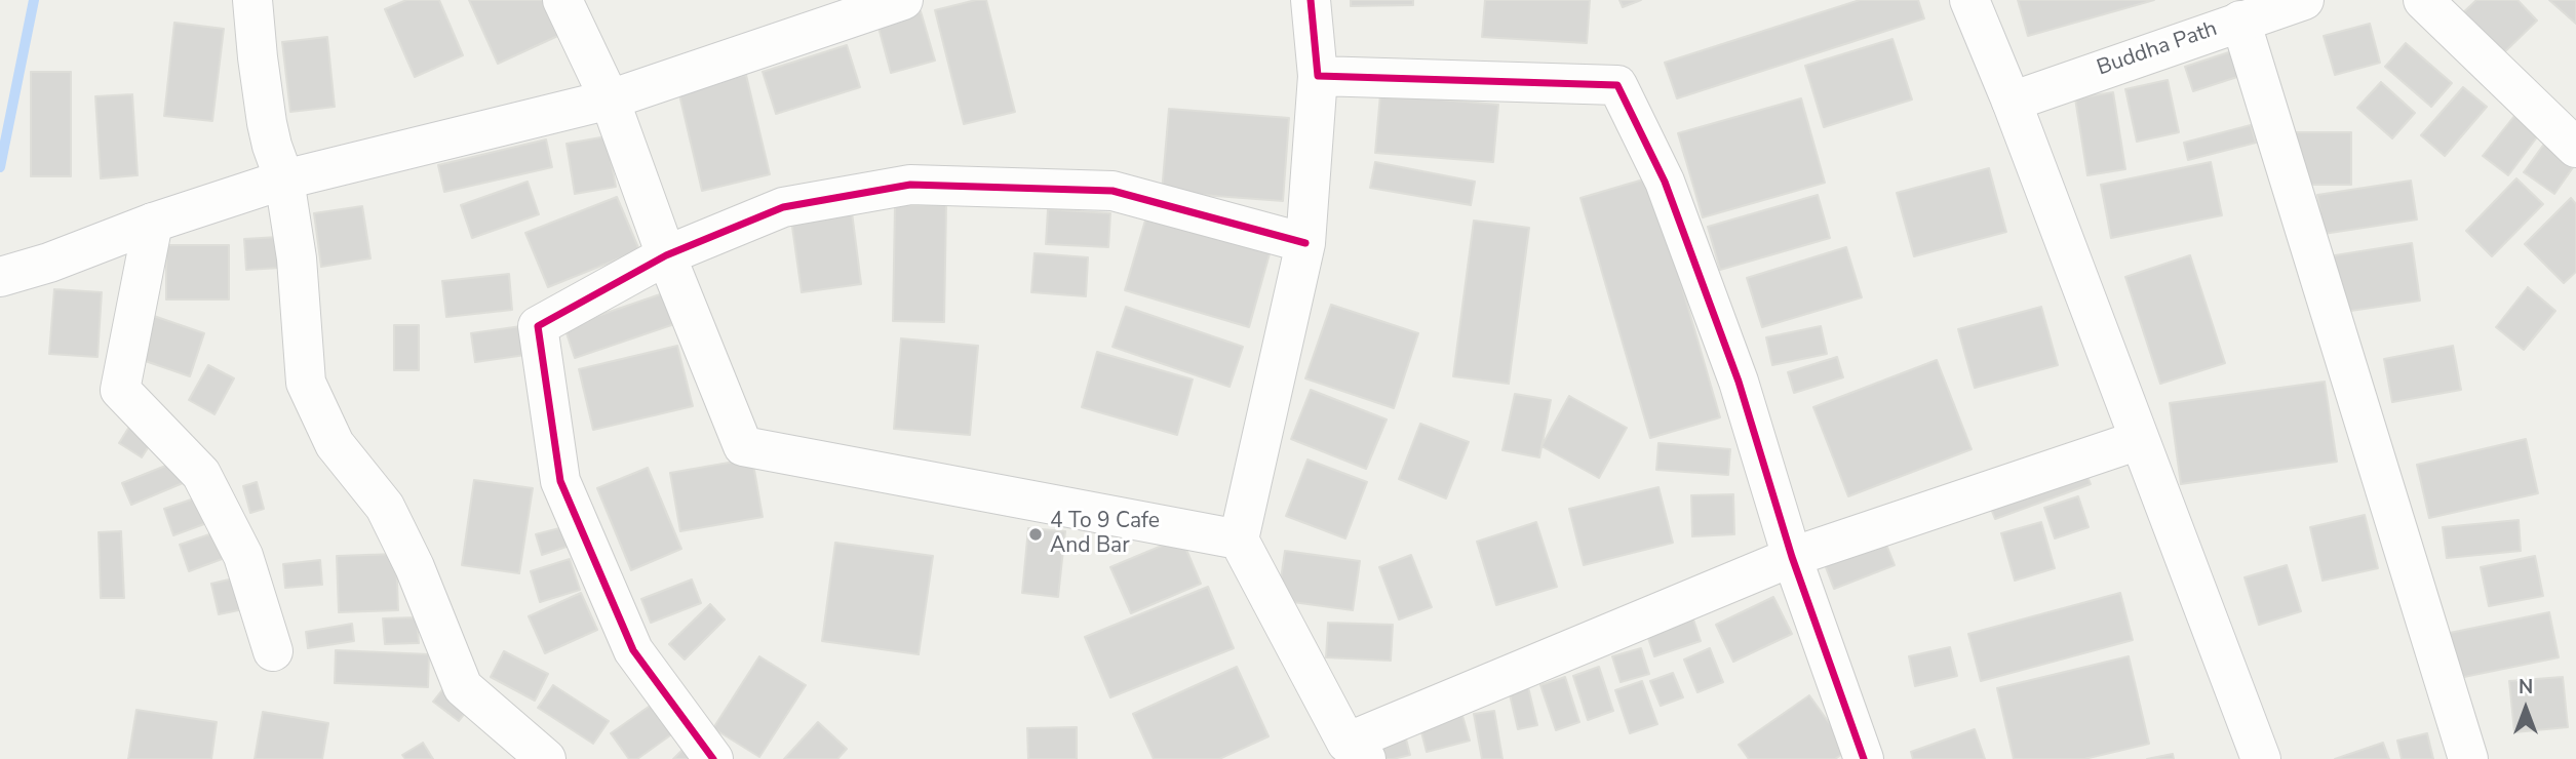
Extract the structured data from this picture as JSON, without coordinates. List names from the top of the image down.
{
  "streets": {
    "street": ["Buddha Path"]
  },
  "places": ["4 To 9 Cafe And Bar"],
  "north": "top"
}
